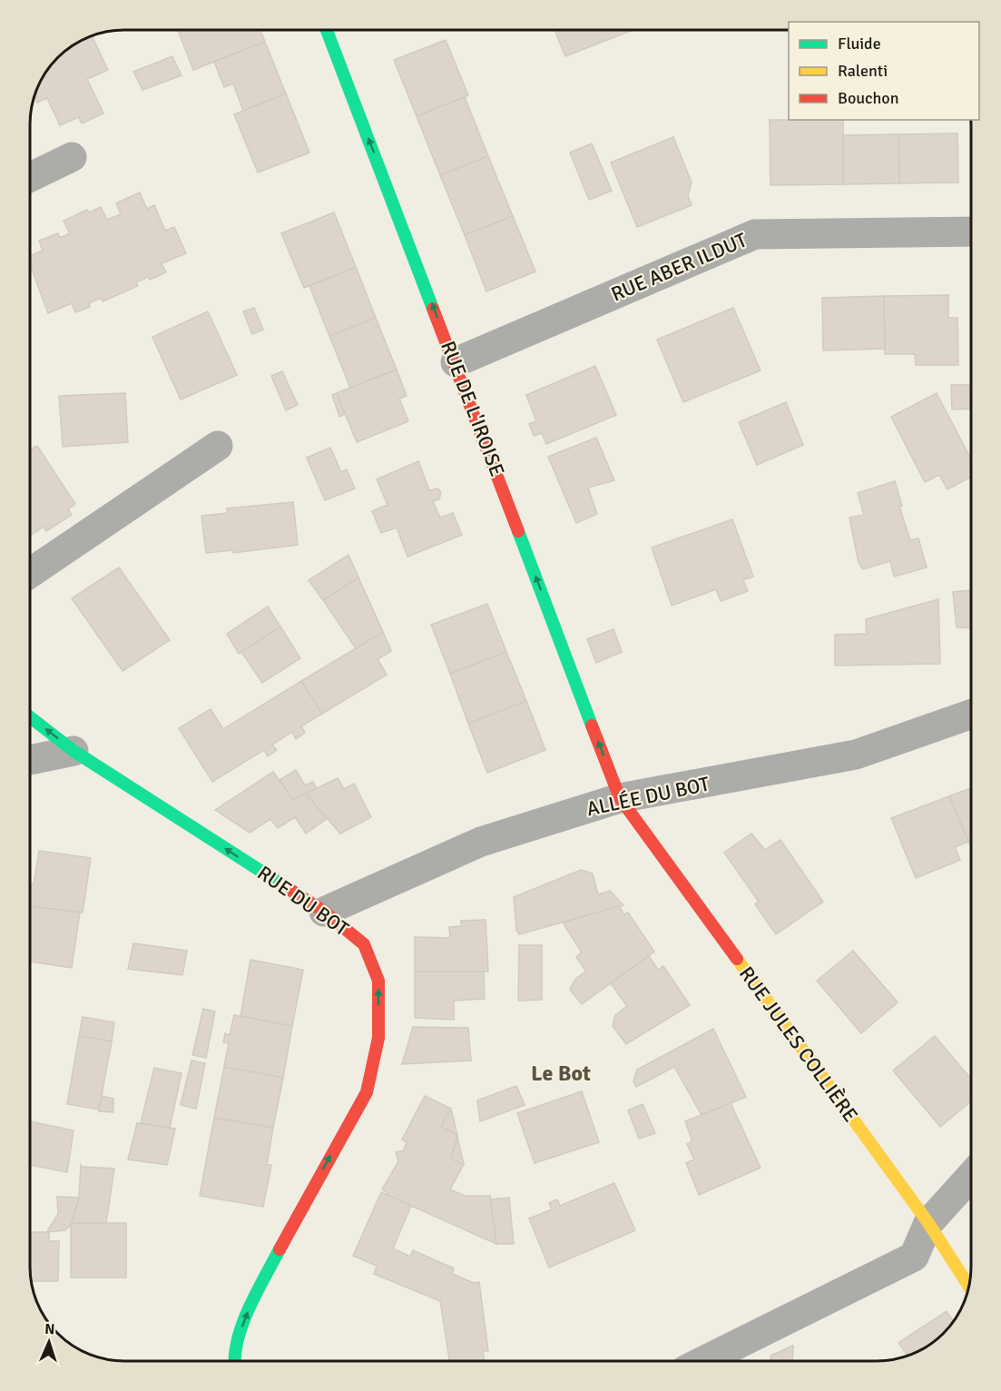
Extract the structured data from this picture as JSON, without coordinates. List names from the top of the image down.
{
  "streets": {
    "street": [
      "RUE ABER ILDUT",
      "RUE DE L'IROISE",
      "ALLÉE DU BOT",
      "RUE DU BOT",
      "RUE JULES COLLIÈRE"
    ]
  },
  "crossings": [
    ["RUE ABER ILDUT", "RUE DE L'IROISE"],
    ["RUE DE L'IROISE", "ALLÉE DU BOT"],
    ["RUE DE L'IROISE", "RUE JULES COLLIÈRE"],
    ["ALLÉE DU BOT", "RUE DU BOT"],
    ["ALLÉE DU BOT", "RUE JULES COLLIÈRE"]
  ],
  "one_way": ["RUE DE L'IROISE"],
  "districts": ["Le Bot"],
  "legend": ["Fluide", "Ralenti", "Bouchon"],
  "north": "top"
}
